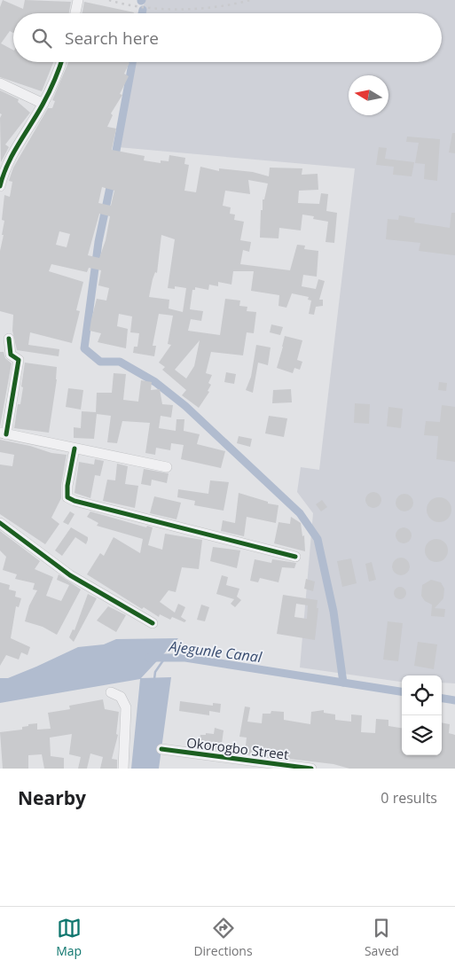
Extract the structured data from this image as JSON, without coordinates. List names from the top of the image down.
{
  "streets": {
    "street": ["Okorogbo Street"]
  },
  "water": ["Ajegunle Canal"],
  "north": "left",
  "page": {
    "search": "Search here",
    "heading": ["Nearby", "0 results"],
    "nav": ["Map", "Directions", "Saved"]
  }
}
